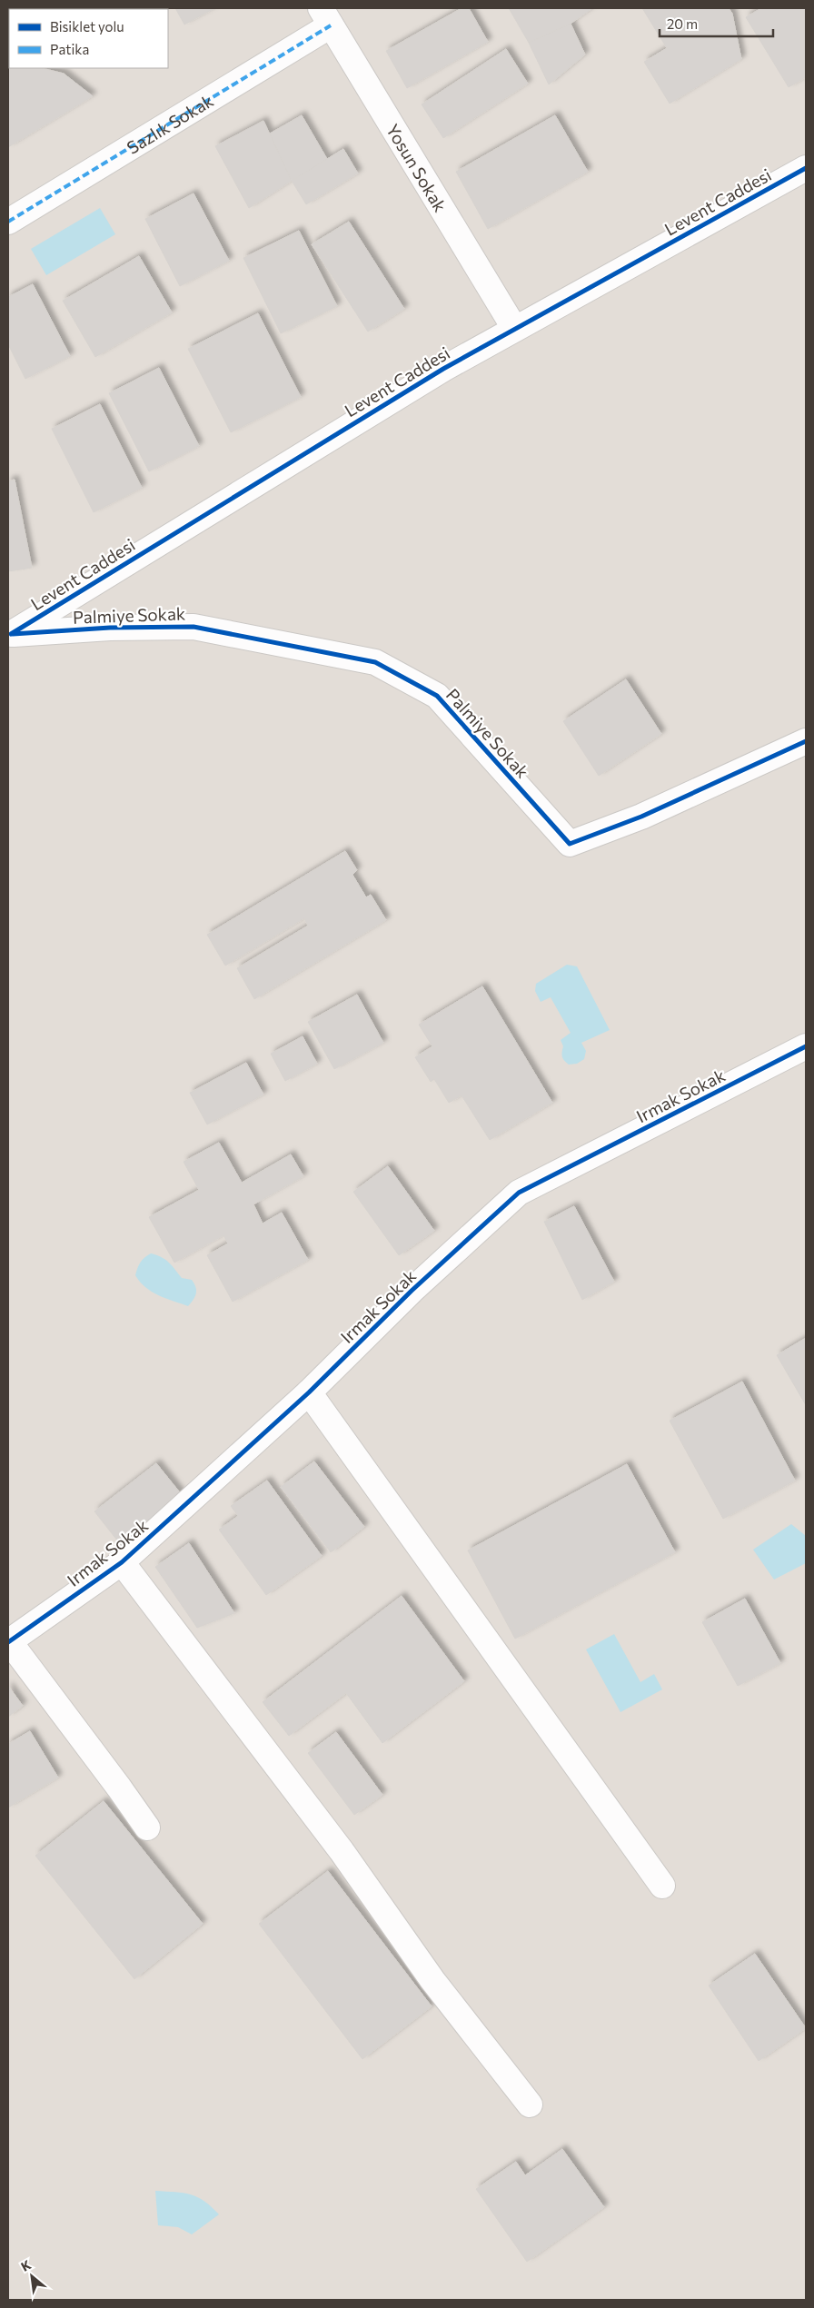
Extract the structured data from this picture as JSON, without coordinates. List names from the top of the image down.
{
  "streets": {
    "street": [
      "Sazlık Sokak",
      "Yosun Sokak",
      "Levent Caddesi",
      "Palmiye Sokak",
      "Irmak Sokak"
    ]
  },
  "crossings": [
    ["Sazlık Sokak", "Yosun Sokak"],
    ["Yosun Sokak", "Levent Caddesi"],
    ["Levent Caddesi", "Palmiye Sokak"]
  ],
  "legend": ["Bisiklet yolu", "Patika"],
  "scale_bar": "20 m",
  "north": "top left"
}
